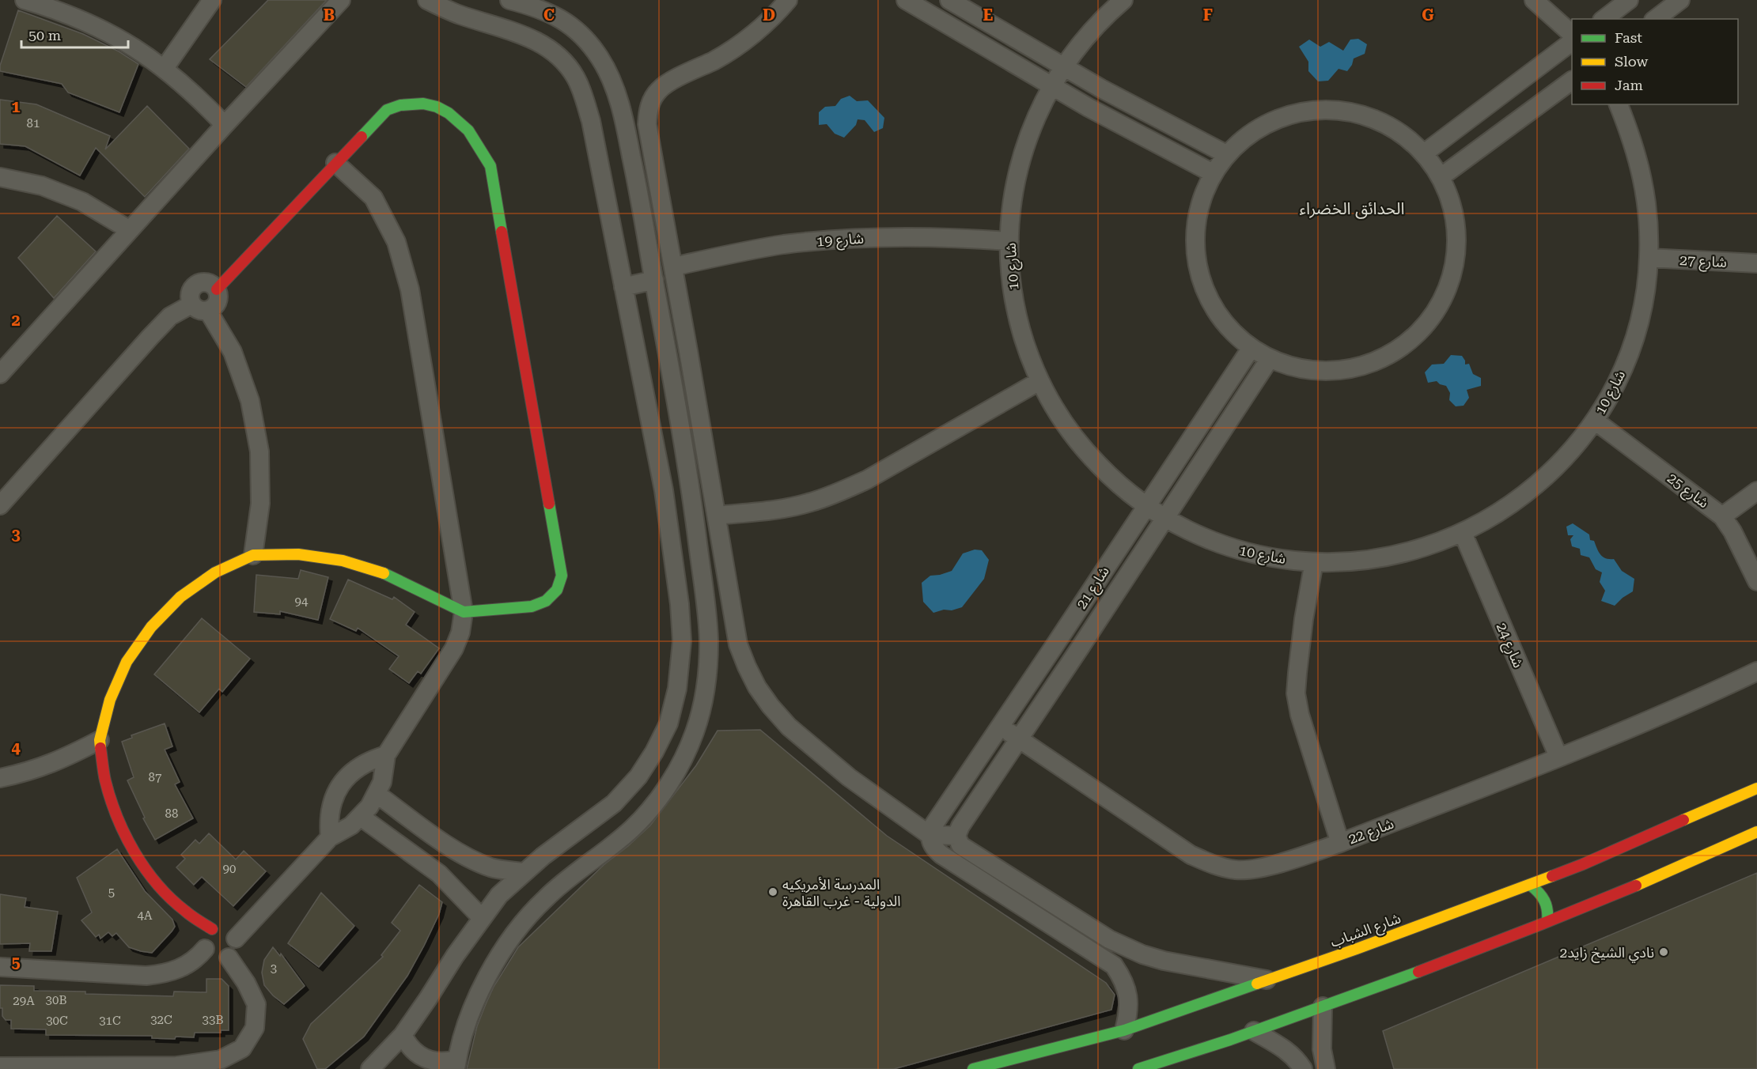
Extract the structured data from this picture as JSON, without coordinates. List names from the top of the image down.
{
  "streets": {
    "street": [
      "شارع 19",
      "شارع 27",
      "شارع 10",
      "شارع 25",
      "شارع 21",
      "شارع 24",
      "شارع 22",
      "شارع الشباب"
    ]
  },
  "crossings": [
    ["شارع 19", "شارع 10"],
    ["شارع 27", "شارع 10"],
    ["شارع 10", "شارع 25"],
    ["شارع 10", "شارع 21"],
    ["شارع 10", "شارع 24"],
    ["شارع 21", "شارع 22"],
    ["شارع 24", "شارع 22"]
  ],
  "districts": ["الحدائق الخضراء"],
  "places": ["المدرسة الأمريكيه الدولية - غرب القاهرة", "نادي الشيخ زايد2"],
  "house_numbers": [
    "81",
    "94",
    "87",
    "88",
    "90",
    "5",
    "4A",
    "3",
    "30B",
    "29A",
    "32C",
    "33B",
    "30C",
    "31C"
  ],
  "legend": ["Fast", "Slow", "Jam"],
  "scale_bar": "50 m",
  "grid": {
    "columns": [
      "B",
      "C",
      "D",
      "E",
      "F",
      "G"
    ],
    "rows": [
      "1",
      "2",
      "3",
      "4",
      "5"
    ]
  }
}
